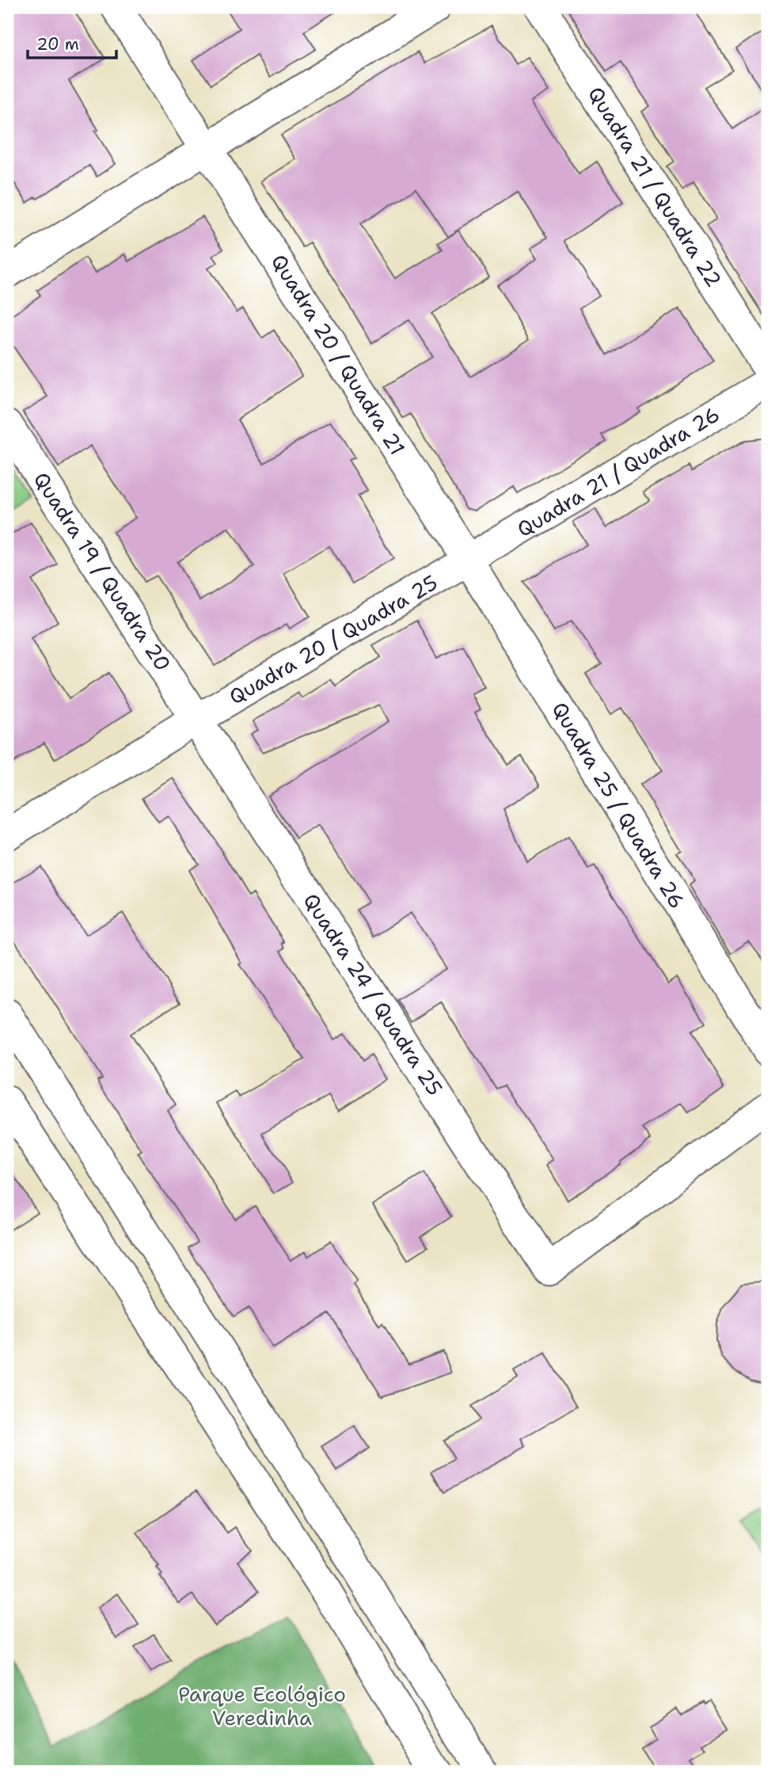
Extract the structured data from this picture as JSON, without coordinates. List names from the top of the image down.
{
  "streets": {
    "street": [
      "Quadra 21 / Quadra 22",
      "Quadra 20 / Quadra 21",
      "Quadra 21 / Quadra 26",
      "Quadra 19 / Quadra 20",
      "Quadra 20 / Quadra 25",
      "Quadra 25 / Quadra 26",
      "Quadra 24 / Quadra 25"
    ]
  },
  "crossings": [
    ["Quadra 20 / Quadra 21", "Quadra 21 / Quadra 26"],
    ["Quadra 20 / Quadra 21", "Quadra 20 / Quadra 25"],
    ["Quadra 20 / Quadra 21", "Quadra 25 / Quadra 26"],
    ["Quadra 21 / Quadra 26", "Quadra 20 / Quadra 25"],
    ["Quadra 21 / Quadra 26", "Quadra 25 / Quadra 26"],
    ["Quadra 19 / Quadra 20", "Quadra 20 / Quadra 25"],
    ["Quadra 19 / Quadra 20", "Quadra 24 / Quadra 25"],
    ["Quadra 20 / Quadra 25", "Quadra 25 / Quadra 26"],
    ["Quadra 20 / Quadra 25", "Quadra 24 / Quadra 25"]
  ],
  "parks": ["Parque Ecológico Veredinha"],
  "scale_bar": "20 m"
}
